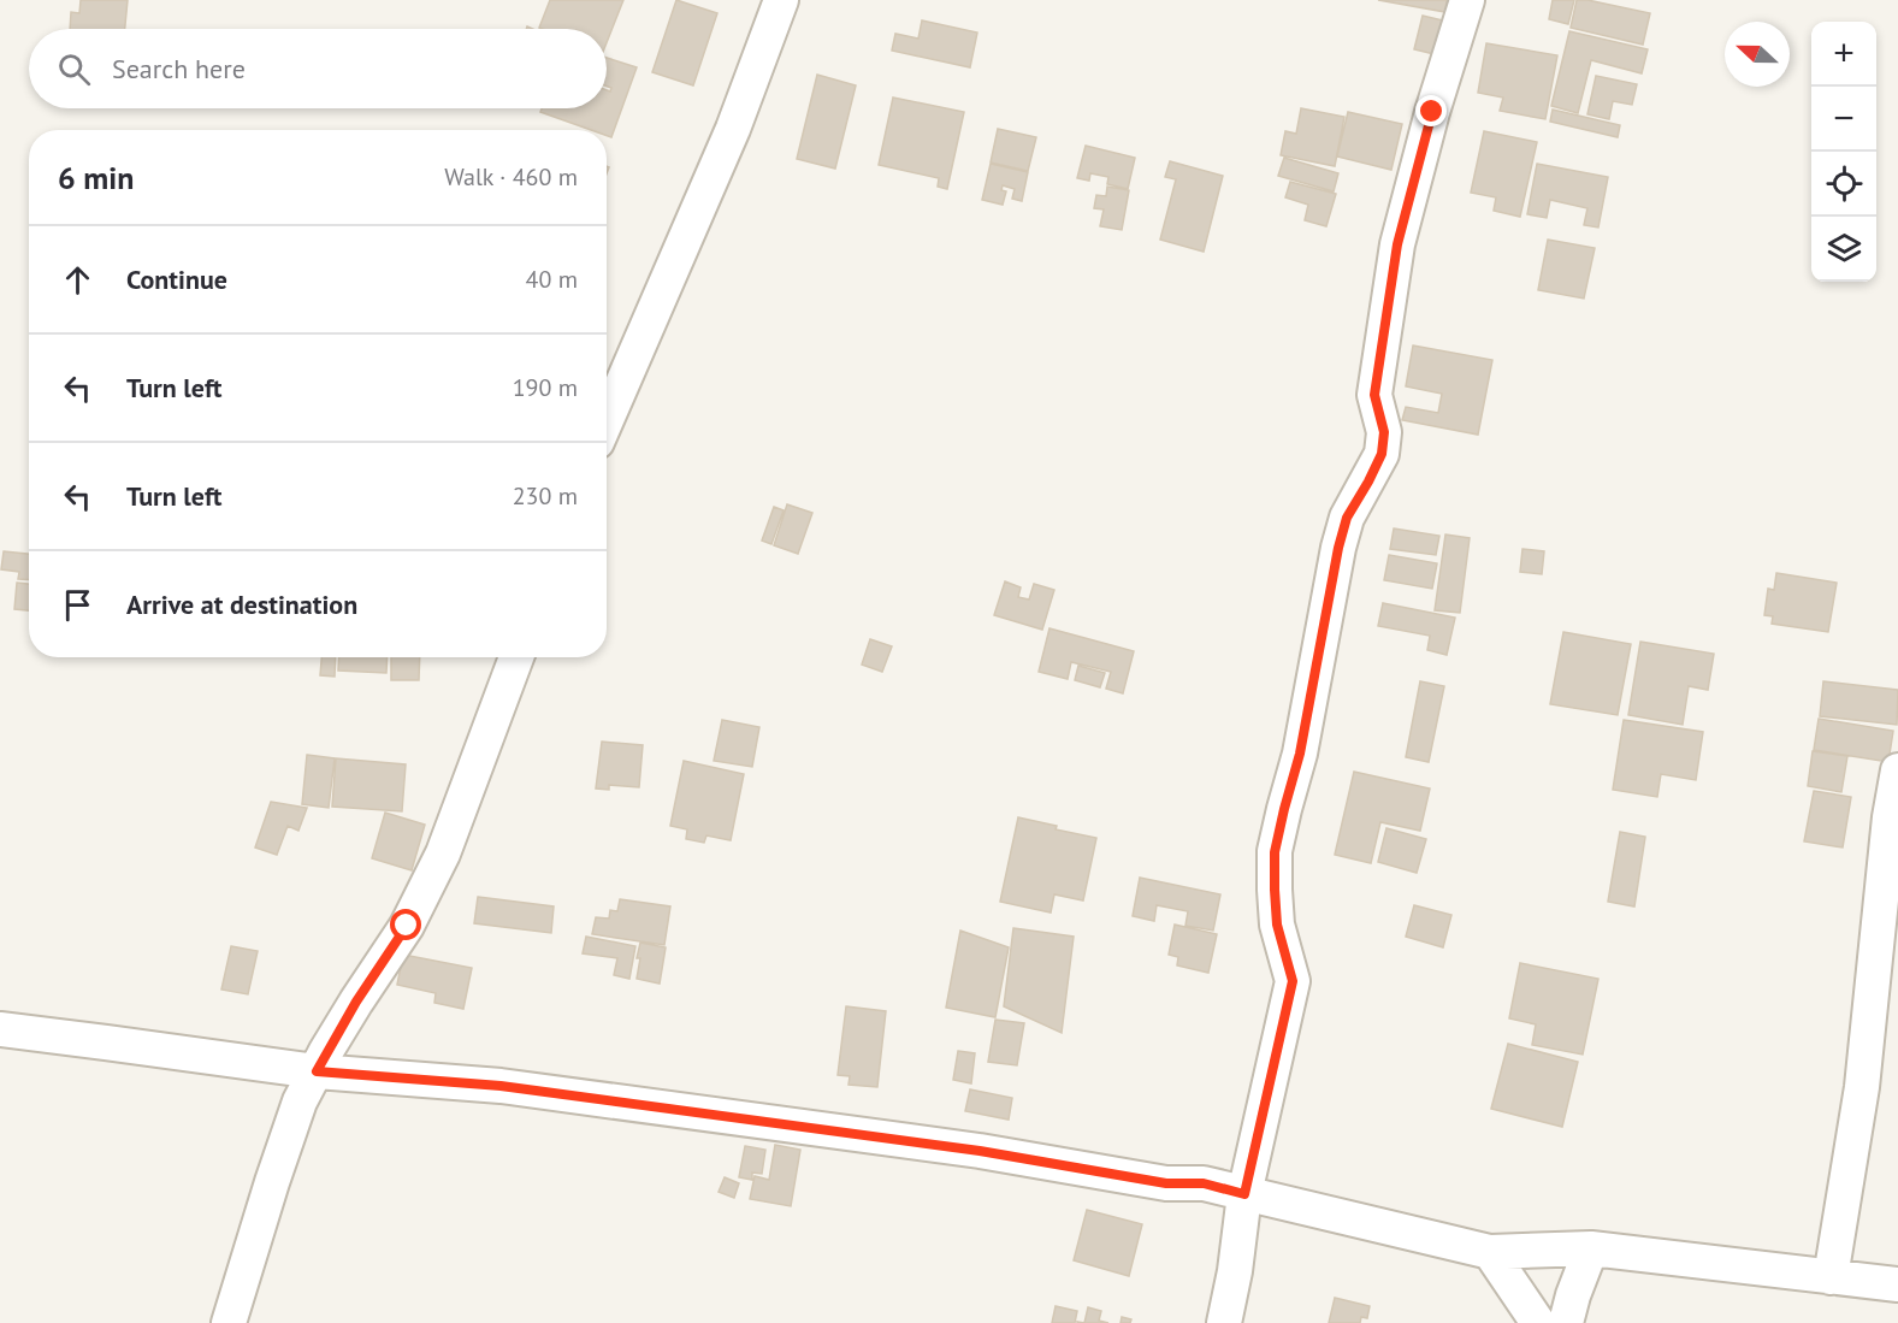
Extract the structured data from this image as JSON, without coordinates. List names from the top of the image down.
{
  "north": "left",
  "page": {
    "map_buttons": ["+", "−"],
    "search": "Search here",
    "heading": ["6 min", "Walk · 460 m"],
    "list": [
      ["Continue", "40 m"],
      ["Turn left", "190 m"],
      ["Turn left", "230 m"],
      "Arrive at destination"
    ]
  }
}
